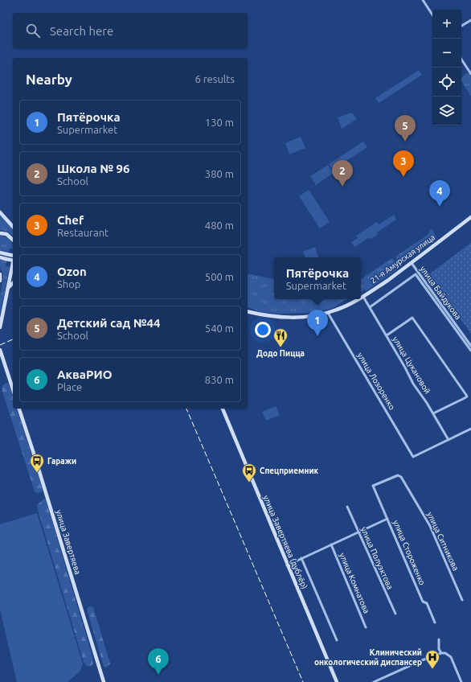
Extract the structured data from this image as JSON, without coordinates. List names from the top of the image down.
{
  "streets": {
    "main road": ["21-я Амурская улица", "улица Завертяева", "улица Завертяева (дублёр)"],
    "street": [
      "улица Байдукова",
      "улица Цукановой",
      "улица Лозоренко",
      "улица Ситникова",
      "улица Стороженко",
      "улица Полуэктова",
      "улица Комнатова"
    ]
  },
  "crossings": [
    ["21-я Амурская улица", "улица Байдукова"],
    ["21-я Амурская улица", "улица Цукановой"],
    ["21-я Амурская улица", "улица Лозоренко"],
    ["улица Байдукова", "улица Цукановой"],
    ["улица Цукановой", "улица Лозоренко"],
    ["улица Ситникова", "улица Стороженко"]
  ],
  "places": {
    "restaurant": ["Додо Пицца"],
    "bus stop": ["Гаражи", "Спецприемник"],
    "hospital": ["Клинический онкологический диспансер"]
  },
  "page": {
    "map_buttons": ["+", "−"],
    "search": "Search here",
    "heading": ["Nearby", "6 results"],
    "list": [
      {
        "mark": "1",
        "name": "Пятёрочка",
        "note": "Supermarket",
        "value": "130 m"
      },
      {
        "mark": "2",
        "name": "Школа № 96",
        "note": "School",
        "value": "380 m"
      },
      {
        "mark": "3",
        "name": "Chef",
        "note": "Restaurant",
        "value": "480 m"
      },
      {
        "mark": "4",
        "name": "Ozon",
        "note": "Shop",
        "value": "500 m"
      },
      {
        "mark": "5",
        "name": "Детский сад №44",
        "note": "School",
        "value": "540 m"
      },
      {
        "mark": "6",
        "name": "АкваРИО",
        "note": "Place",
        "value": "830 m"
      }
    ],
    "pins": [
      "5",
      "3",
      "2",
      "4",
      "1",
      "6"
    ],
    "popup": ["Пятёрочка", "Supermarket"]
  }
}
